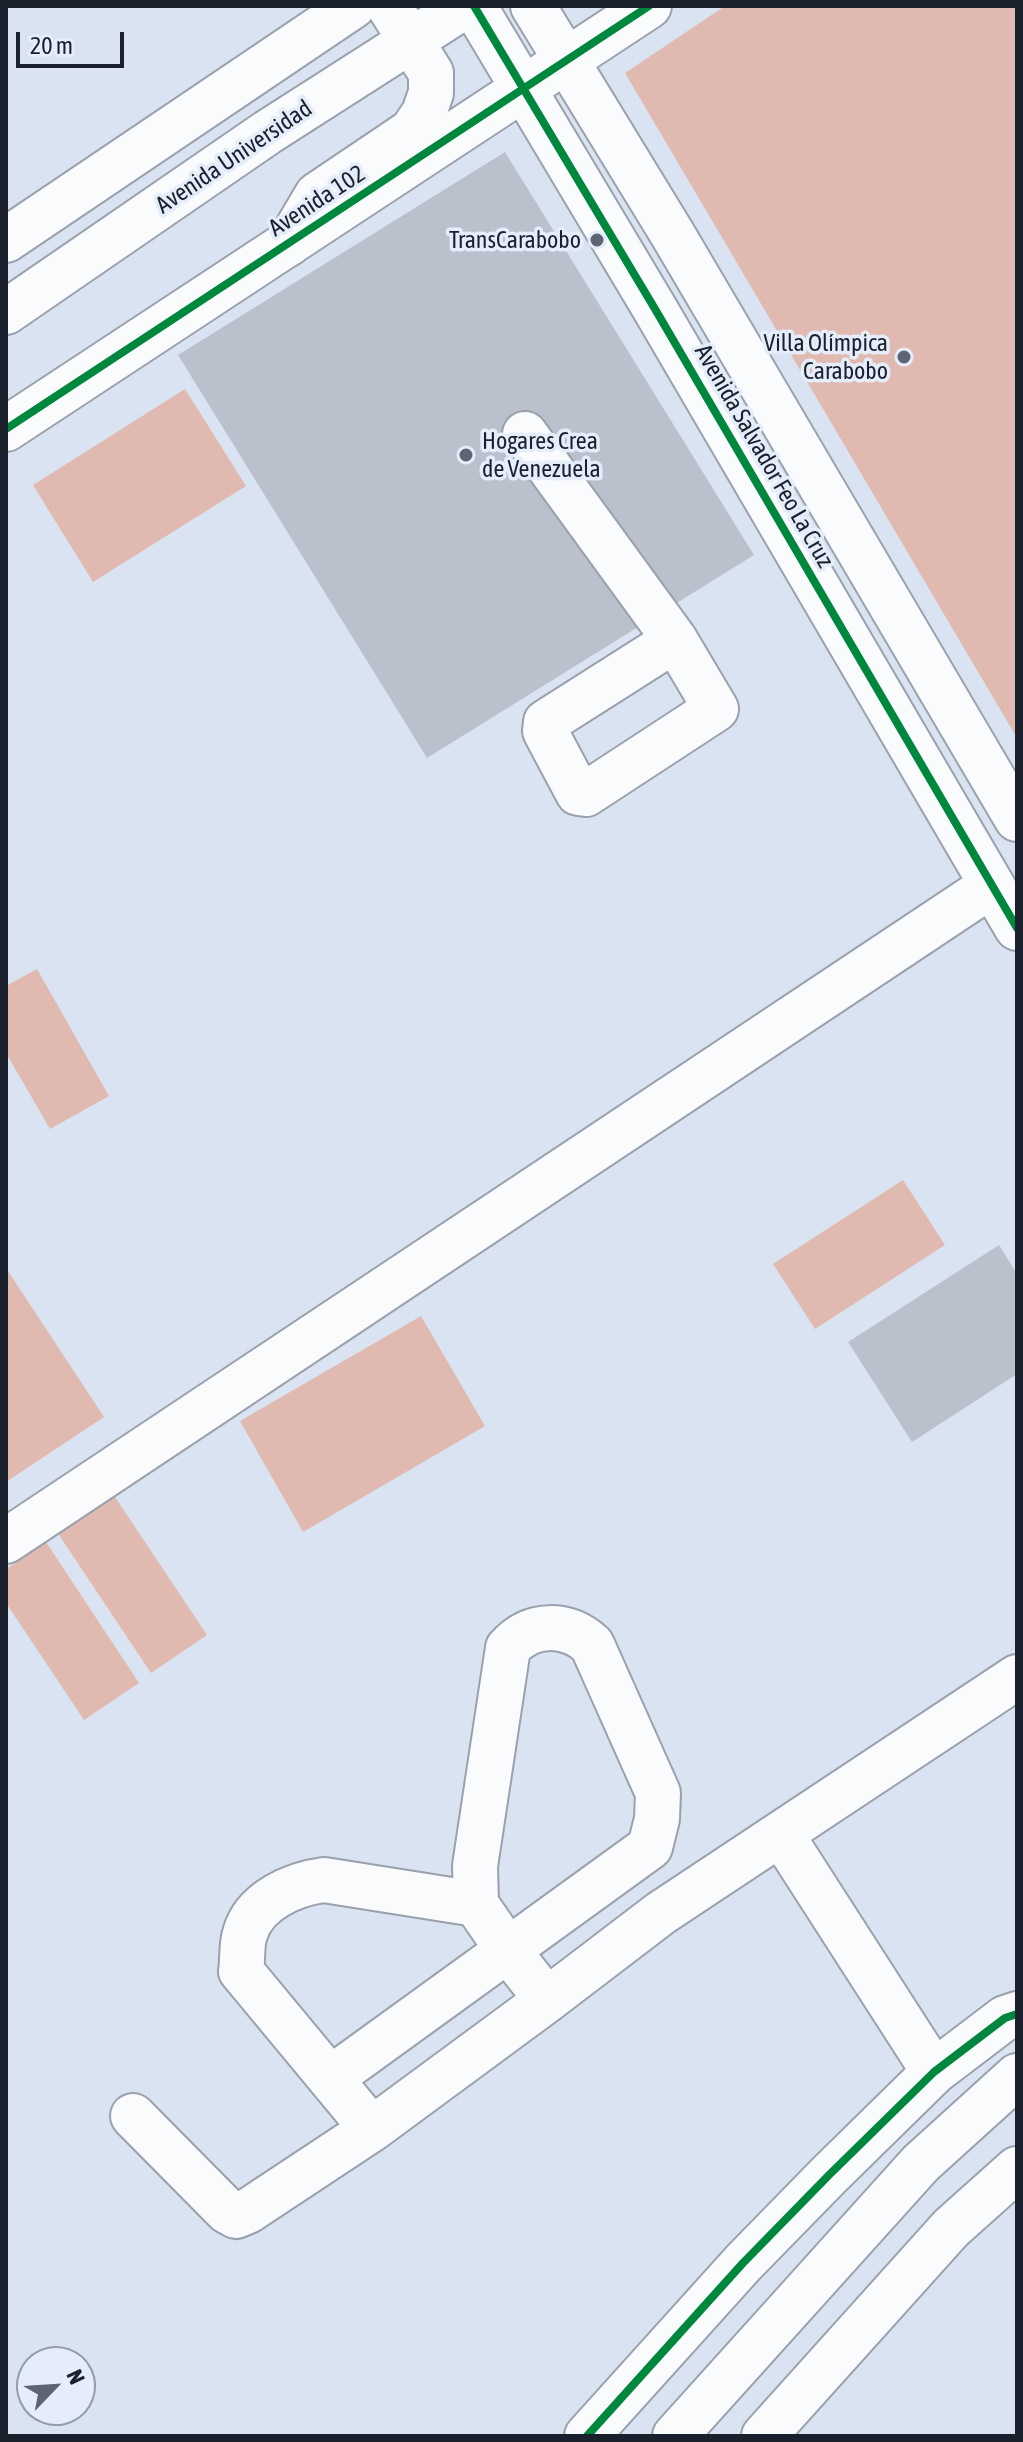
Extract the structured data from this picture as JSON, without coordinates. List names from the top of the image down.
{
  "streets": {
    "street": ["Avenida Universidad", "Avenida 102", "Avenida Salvador Feo La Cruz"]
  },
  "crossings": [
    ["Avenida 102", "Avenida Salvador Feo La Cruz"]
  ],
  "places": ["TransCarabobo", "Villa Olímpica Carabobo", "Hogares Crea de Venezuela"],
  "scale_bar": "20 m",
  "north": "top right"
}
